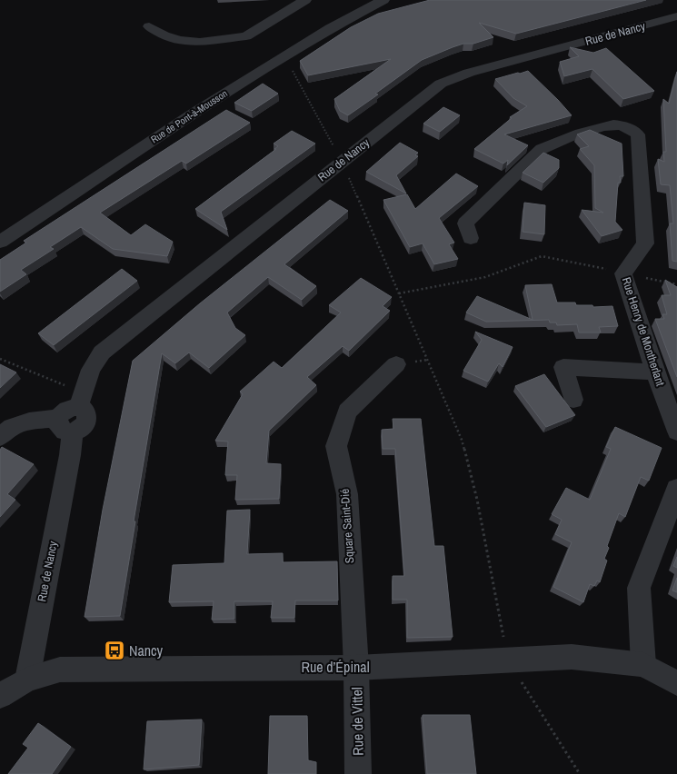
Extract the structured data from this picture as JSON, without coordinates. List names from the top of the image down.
{
  "streets": {
    "street": [
      "Rue de Nancy",
      "Rue de Pont-à-Mousson",
      "Rue Henry de Montherlant",
      "Square Saint-Dié",
      "Rue d’Épinal",
      "Rue de Vittel"
    ]
  },
  "crossings": [
    ["Rue de Nancy", "Rue d’Épinal"],
    ["Square Saint-Dié", "Rue d’Épinal"],
    ["Square Saint-Dié", "Rue de Vittel"],
    ["Rue d’Épinal", "Rue de Vittel"]
  ],
  "places": {
    "bus stop": ["Nancy"]
  }
}
